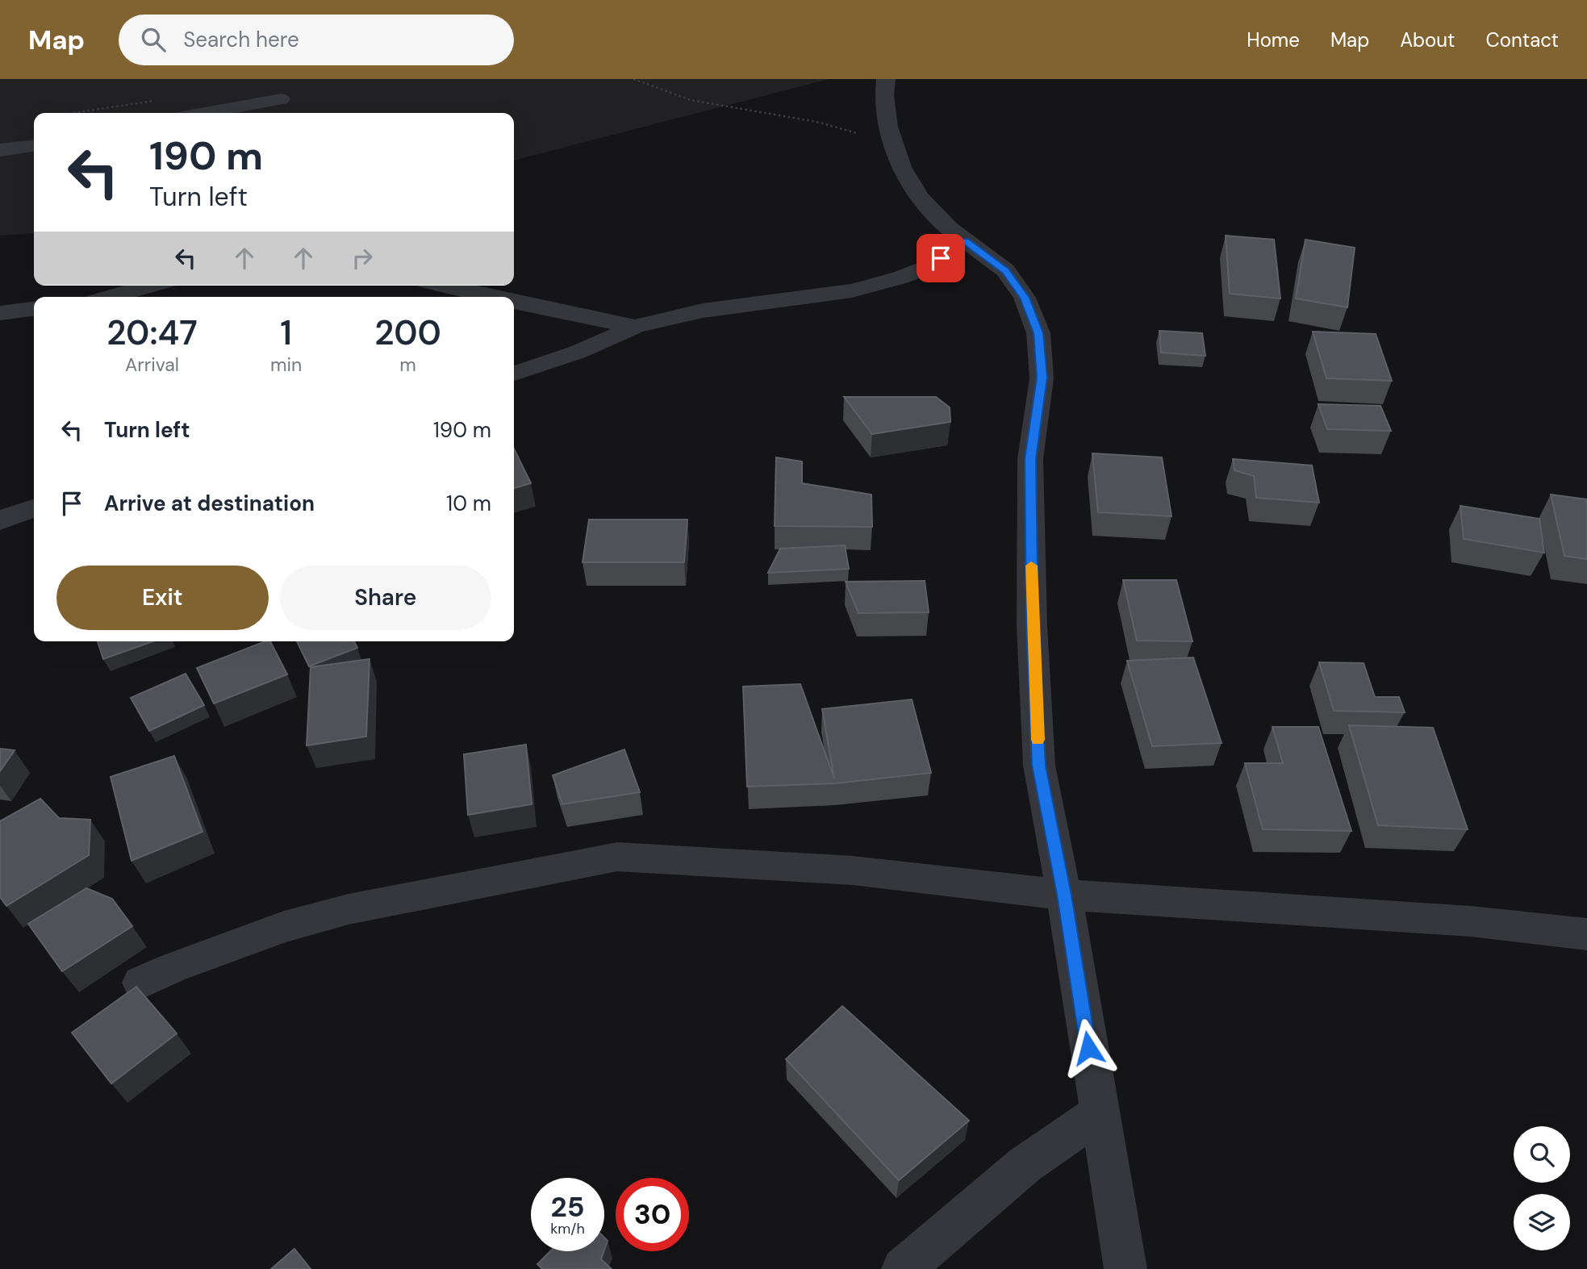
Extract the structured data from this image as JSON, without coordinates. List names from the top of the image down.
{
  "page": {
    "header": "Map",
    "search": "Search here",
    "nav": [
      "Home",
      "Map",
      "About",
      "Contact"
    ],
    "turn": ["190 m", "Turn left"],
    "eta": [
      "20:47",
      "Arrival",
      "1",
      "min",
      "200",
      "m"
    ],
    "list": [
      {
        "name": "Turn left",
        "value": "190 m"
      },
      {
        "name": "Arrive at destination",
        "value": "10 m"
      }
    ],
    "buttons": ["Exit", "Share"],
    "speed": "25 km/h",
    "limit": "30"
  }
}
